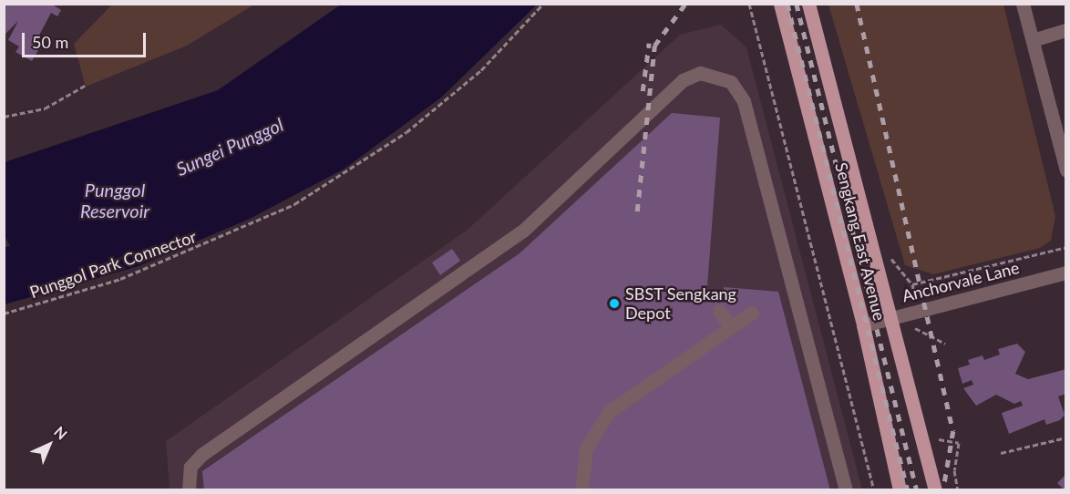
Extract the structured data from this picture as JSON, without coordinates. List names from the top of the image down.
{
  "streets": {
    "main road": ["Sengkang East Avenue"],
    "street": ["Anchorvale Lane"],
    "path": ["Punggol Park Connector"]
  },
  "crossings": [
    ["Sengkang East Avenue", "Anchorvale Lane"]
  ],
  "water": ["Sungei Punggol", "Punggol Reservoir"],
  "places": ["SBST Sengkang Depot"],
  "scale_bar": "50 m",
  "north": "top right"
}
